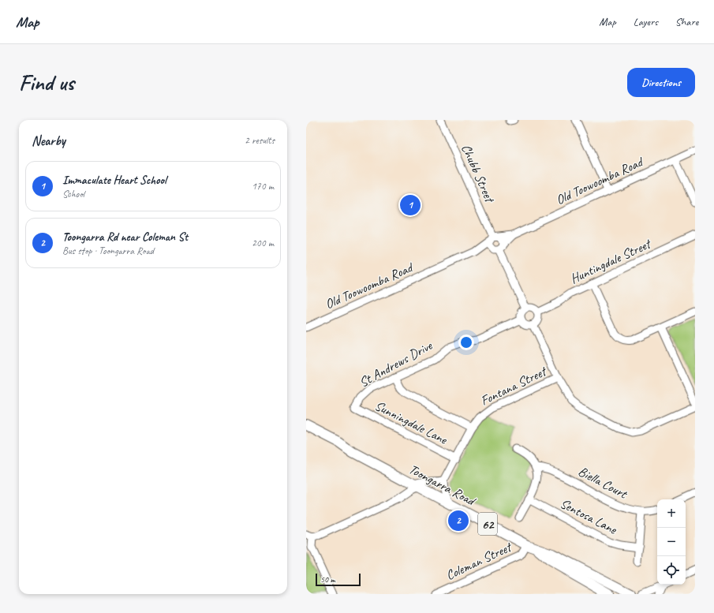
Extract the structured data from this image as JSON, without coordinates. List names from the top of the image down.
{
  "streets": {
    "main road": ["Toongarra Road", "62"],
    "street": [
      "Chubb Street",
      "Old Toowoomba Road",
      "Huntingdale Street",
      "St Andrews Drive",
      "Fontana Street",
      "Sunningdale Lane",
      "Biella Court",
      "Sentosa Lane",
      "Coleman Street"
    ]
  },
  "crossings": [
    ["Chubb Street", "Old Toowoomba Road"],
    ["Huntingdale Street", "St Andrews Drive"],
    ["St Andrews Drive", "Sunningdale Lane"],
    ["Fontana Street", "Sunningdale Lane"],
    ["Toongarra Road", "Coleman Street"]
  ],
  "scale_bar": "50 m",
  "page": {
    "header": "Map",
    "nav": ["Map", "Layers", "Share"],
    "buttons": "Directions",
    "title": "Find us",
    "heading": ["Nearby", "2 results"],
    "list": [
      {
        "mark": "1",
        "name": "Immaculate Heart School",
        "note": "School",
        "value": "170 m"
      },
      {
        "mark": "2",
        "name": "Toongarra Rd near Coleman St",
        "note": "Bus stop · Toongarra Road",
        "value": "200 m"
      }
    ],
    "pins": ["1", "2"],
    "map_buttons": ["+", "−"],
    "scale": "50 m"
  }
}
